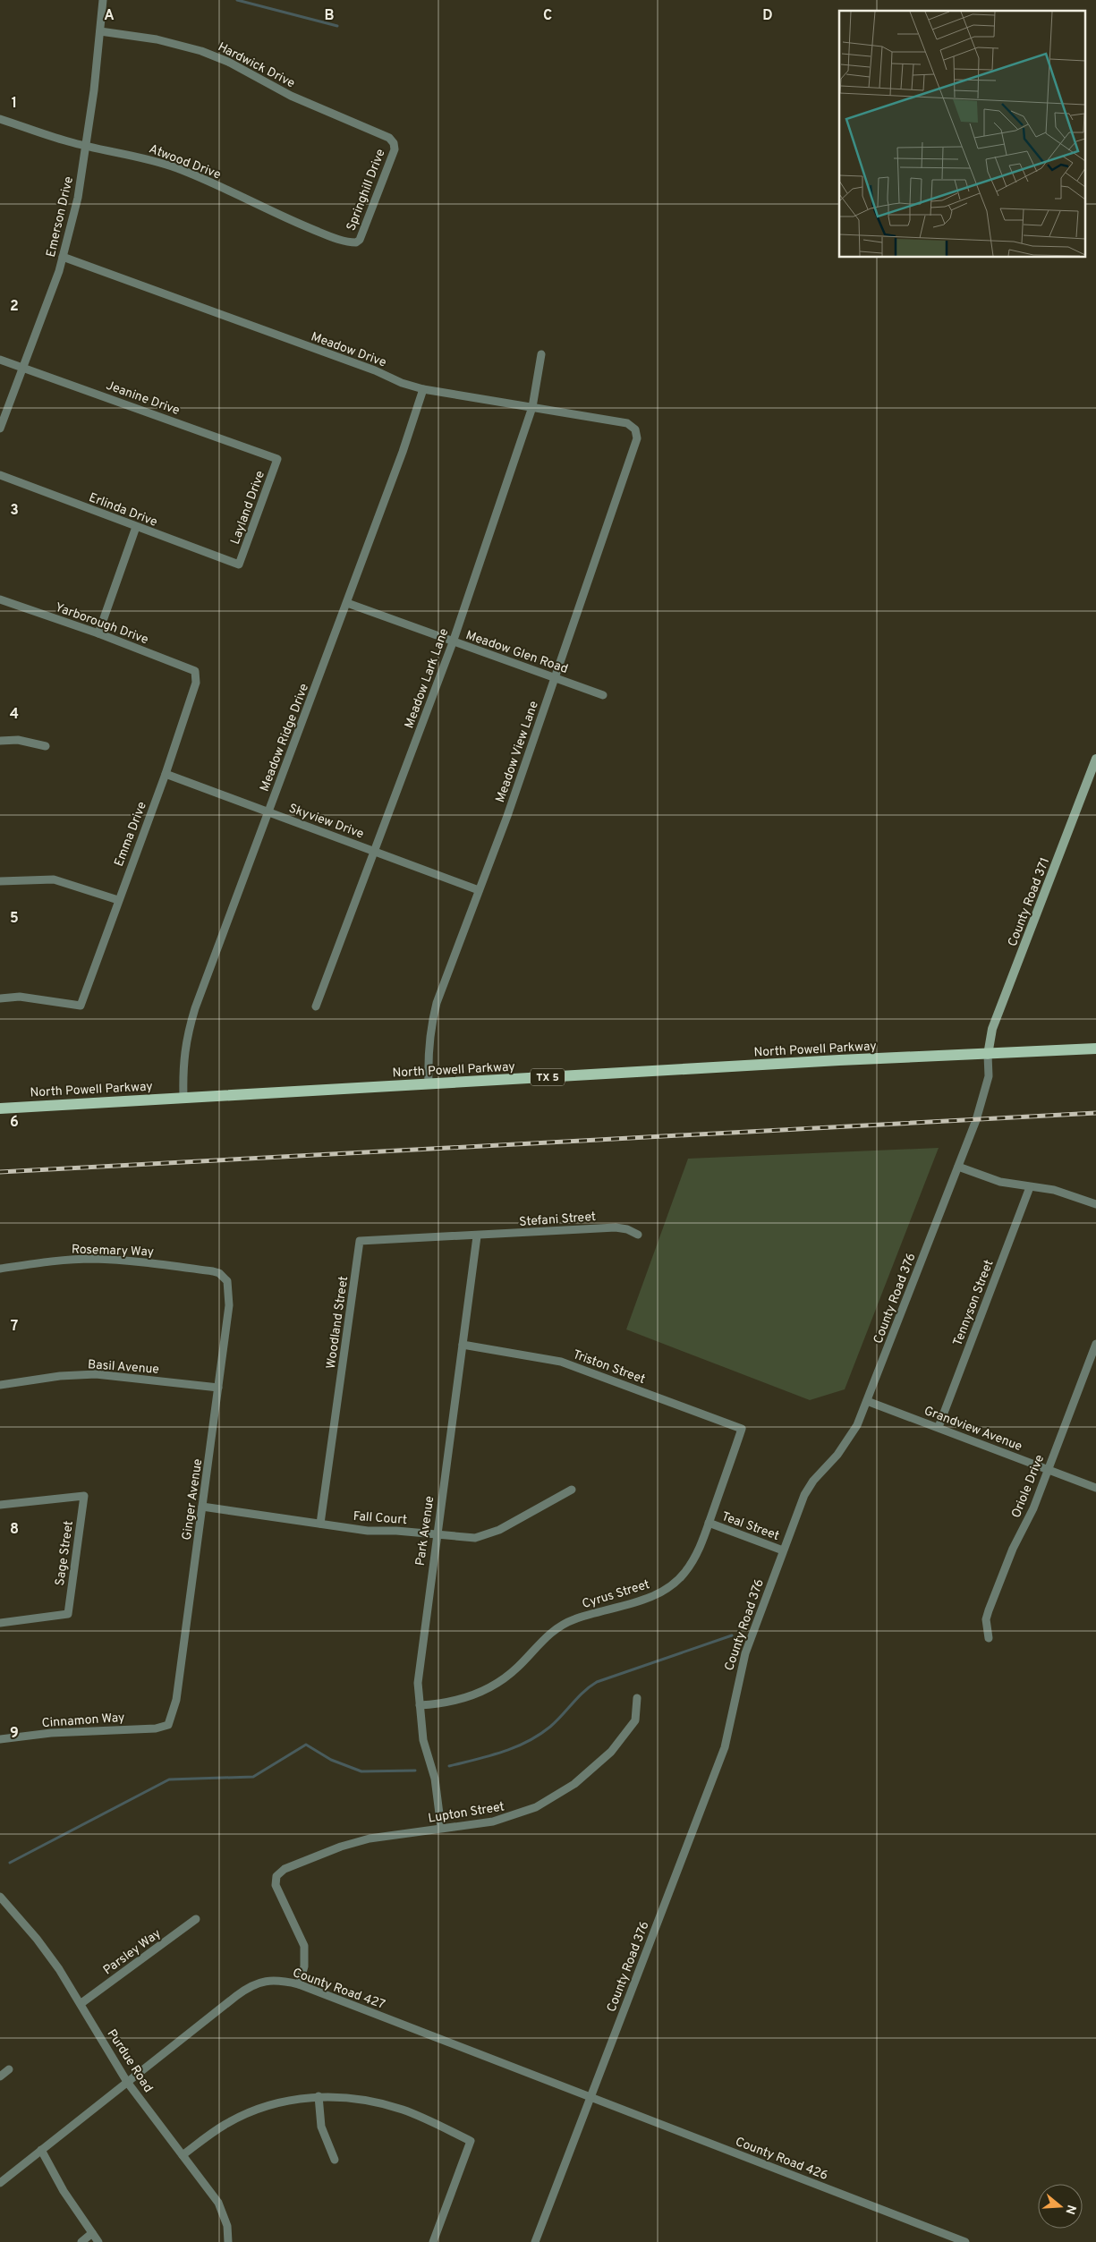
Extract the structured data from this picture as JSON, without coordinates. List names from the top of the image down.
{
  "streets": {
    "main road": ["North Powell Parkway", "TX 5"],
    "street": [
      "Hardwick Drive",
      "Atwood Drive",
      "Springhill Drive",
      "Emerson Drive",
      "Meadow Drive",
      "Jeanine Drive",
      "Layland Drive",
      "Erlinda Drive",
      "Yarborough Drive",
      "Meadow Glen Road",
      "Meadow Lark Lane",
      "Meadow Ridge Drive",
      "Meadow View Lane",
      "Skyview Drive",
      "Emma Drive",
      "County Road 371",
      "Stefani Street",
      "Rosemary Way",
      "County Road 376",
      "Tennyson Street",
      "Woodland Street",
      "Basil Avenue",
      "Triston Street",
      "Grandview Avenue",
      "Oriole Drive",
      "Ginger Avenue",
      "Fall Court",
      "Teal Street",
      "Park Avenue",
      "Sage Street",
      "Cyrus Street",
      "Cinnamon Way",
      "Lupton Street",
      "Parsley Way",
      "County Road 427",
      "Purdue Road",
      "County Road 426"
    ]
  },
  "crossings": [
    ["Hardwick Drive", "Springhill Drive"],
    ["Hardwick Drive", "Emerson Drive"],
    ["Atwood Drive", "Springhill Drive"],
    ["Atwood Drive", "Emerson Drive"],
    ["Emerson Drive", "Meadow Drive"],
    ["Emerson Drive", "Jeanine Drive"],
    ["Meadow Drive", "Meadow Lark Lane"],
    ["Meadow Drive", "Meadow Ridge Drive"],
    ["Meadow Drive", "Meadow View Lane"],
    ["Jeanine Drive", "Layland Drive"],
    ["Layland Drive", "Erlinda Drive"],
    ["Yarborough Drive", "Emma Drive"],
    ["Meadow Glen Road", "Meadow Lark Lane"],
    ["Meadow Glen Road", "Meadow Ridge Drive"],
    ["Meadow Glen Road", "Meadow View Lane"],
    ["Meadow Lark Lane", "Skyview Drive"],
    ["Meadow Ridge Drive", "Skyview Drive"],
    ["Meadow Ridge Drive", "North Powell Parkway"],
    ["Meadow View Lane", "Skyview Drive"],
    ["Meadow View Lane", "North Powell Parkway"],
    ["Skyview Drive", "Emma Drive"],
    ["County Road 371", "North Powell Parkway"],
    ["County Road 371", "County Road 376"],
    ["North Powell Parkway", "County Road 376"],
    ["Stefani Street", "Woodland Street"],
    ["Stefani Street", "Park Avenue"],
    ["Rosemary Way", "Ginger Avenue"],
    ["County Road 376", "Grandview Avenue"],
    ["County Road 376", "Teal Street"],
    ["County Road 376", "County Road 427"],
    ["County Road 376", "County Road 426"],
    ["Tennyson Street", "Grandview Avenue"],
    ["Woodland Street", "Fall Court"],
    ["Woodland Street", "Park Avenue"],
    ["Basil Avenue", "Ginger Avenue"],
    ["Triston Street", "Park Avenue"],
    ["Triston Street", "Cyrus Street"],
    ["Grandview Avenue", "Oriole Drive"],
    ["Ginger Avenue", "Fall Court"],
    ["Ginger Avenue", "Cinnamon Way"],
    ["Fall Court", "Park Avenue"],
    ["Teal Street", "Cyrus Street"],
    ["Park Avenue", "Cyrus Street"],
    ["Park Avenue", "Lupton Street"],
    ["Lupton Street", "County Road 427"],
    ["Parsley Way", "Purdue Road"],
    ["County Road 427", "Purdue Road"],
    ["County Road 427", "County Road 426"]
  ],
  "north": "right",
  "grid": {
    "columns": [
      "A",
      "B",
      "C",
      "D"
    ],
    "rows": [
      "1",
      "2",
      "3",
      "4",
      "5",
      "6",
      "7",
      "8",
      "9"
    ]
  }
}
